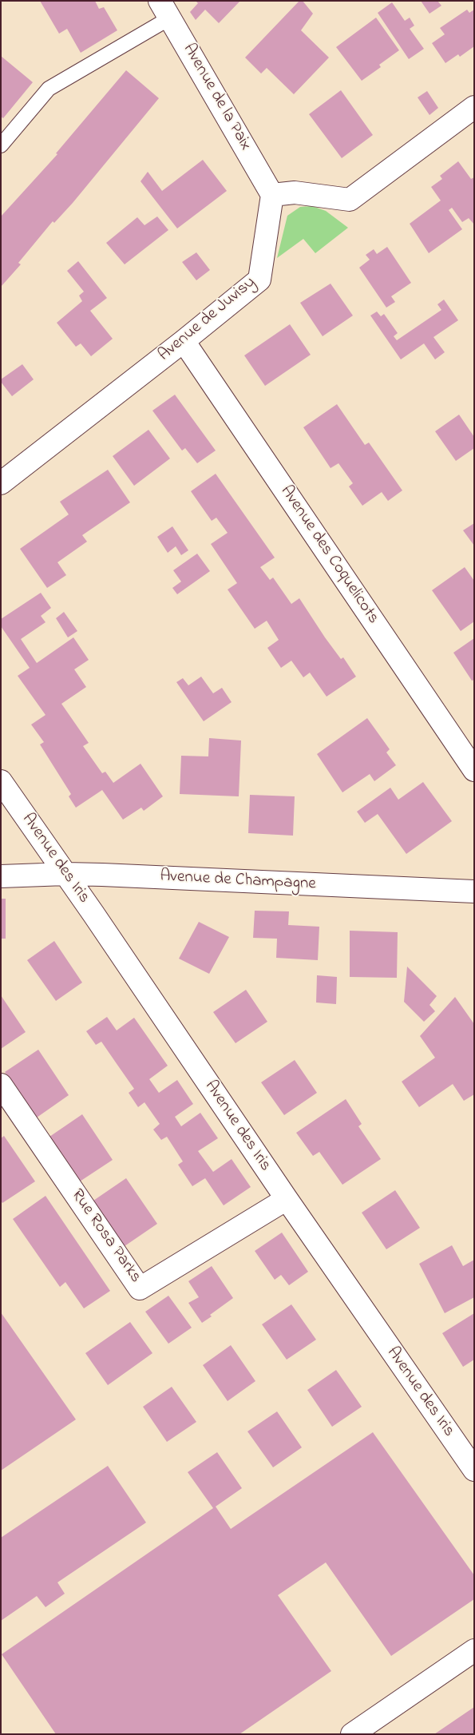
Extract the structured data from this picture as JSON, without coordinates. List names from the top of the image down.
{
  "streets": {
    "street": [
      "Avenue de la Paix",
      "Avenue de Juvisy",
      "Avenue des Coquelicots",
      "Avenue des Iris",
      "Avenue de Champagne",
      "Rue Rosa Parks"
    ]
  },
  "crossings": [
    ["Avenue de la Paix", "Avenue de Juvisy"],
    ["Avenue de Juvisy", "Avenue des Coquelicots"],
    ["Avenue des Iris", "Avenue de Champagne"],
    ["Avenue des Iris", "Rue Rosa Parks"]
  ]
}
